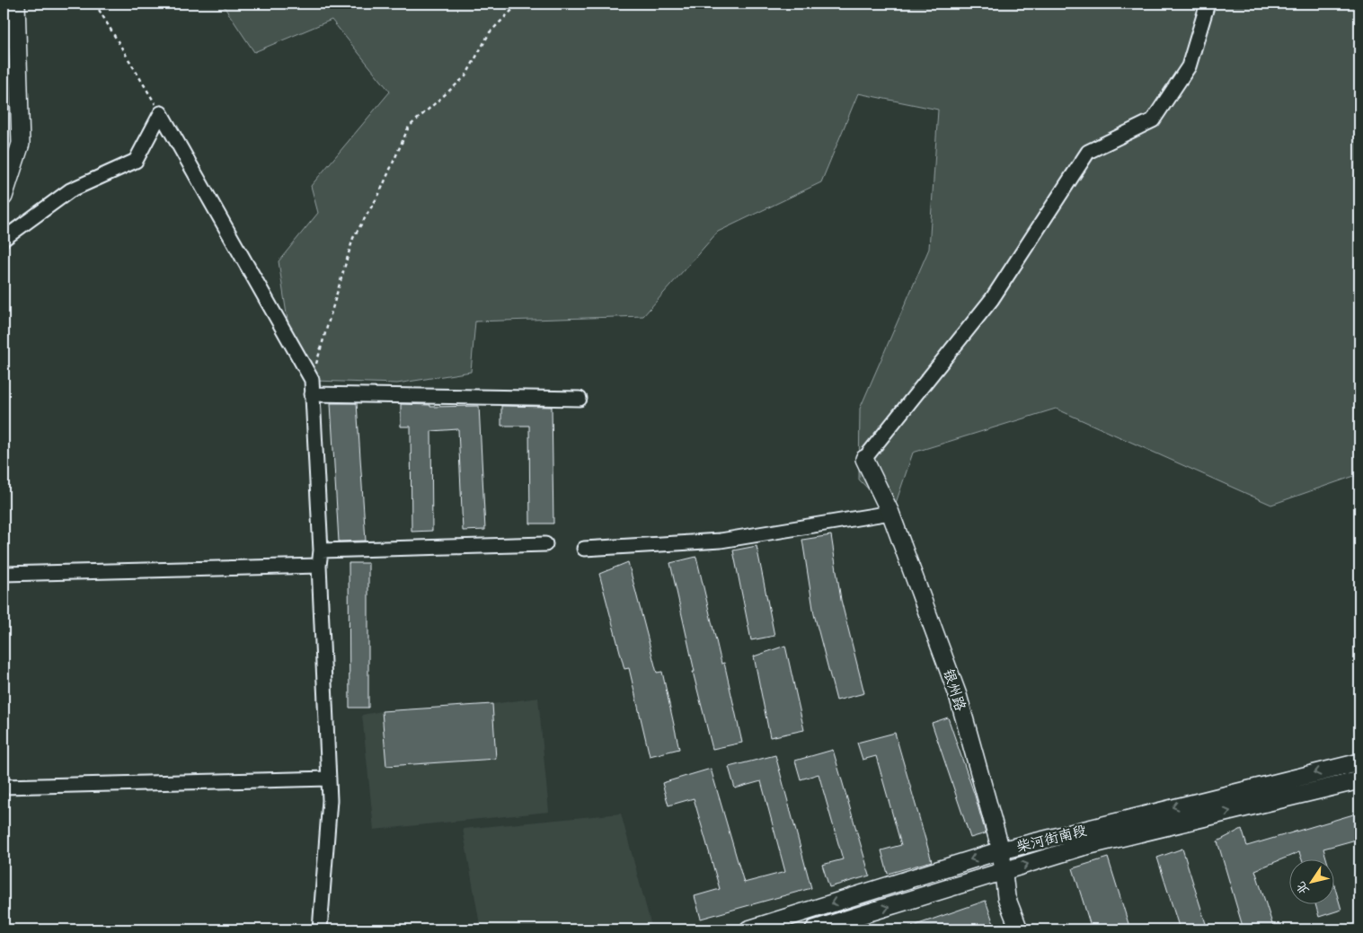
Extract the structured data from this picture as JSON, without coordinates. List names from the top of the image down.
{
  "streets": {
    "main road": ["银州路", "柴河街南段"]
  },
  "crossings": [
    ["银州路", "柴河街南段"]
  ],
  "north": "bottom left"
}
